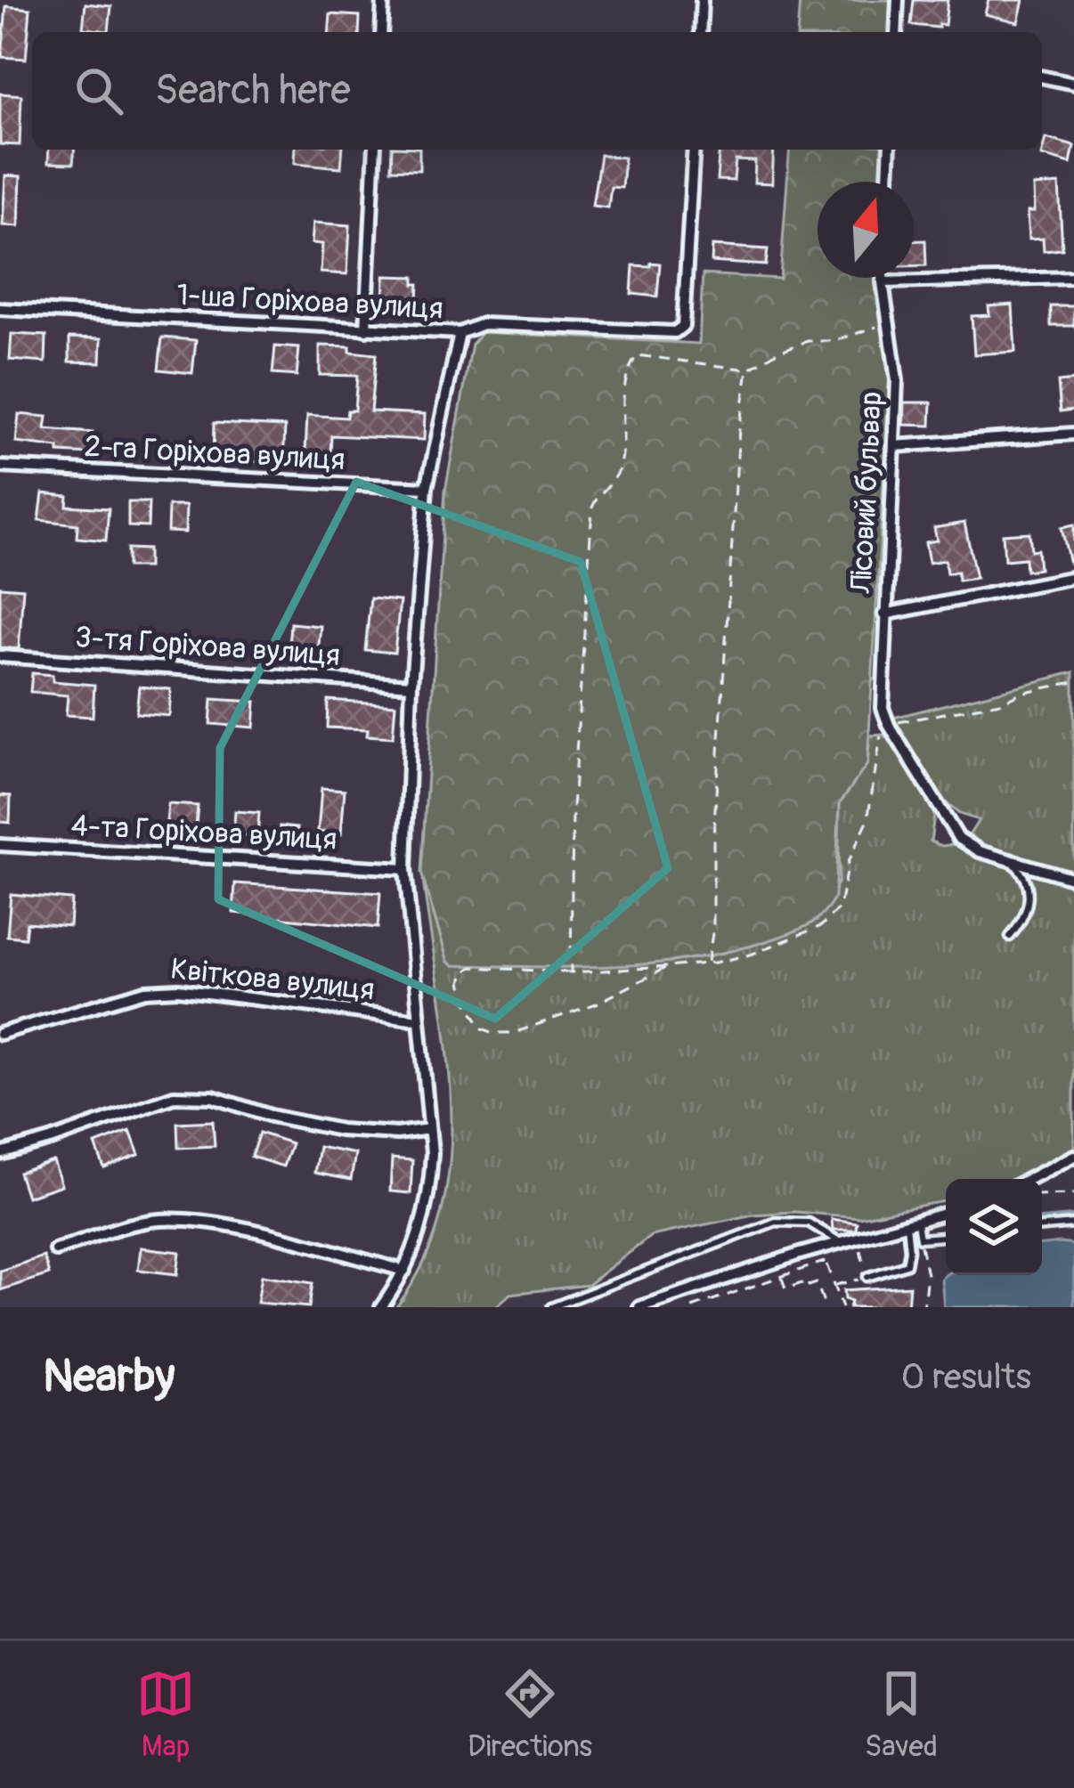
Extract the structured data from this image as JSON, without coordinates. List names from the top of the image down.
{
  "streets": {
    "street": [
      "1-ша Горіхова вулиця",
      "2-га Горіхова вулиця",
      "Лісовий бульвар",
      "3-тя Горіхова вулиця",
      "4-та Горіхова вулиця",
      "Квіткова вулиця"
    ]
  },
  "north": "top",
  "page": {
    "search": "Search here",
    "heading": ["Nearby", "0 results"],
    "nav": ["Map", "Directions", "Saved"]
  }
}
